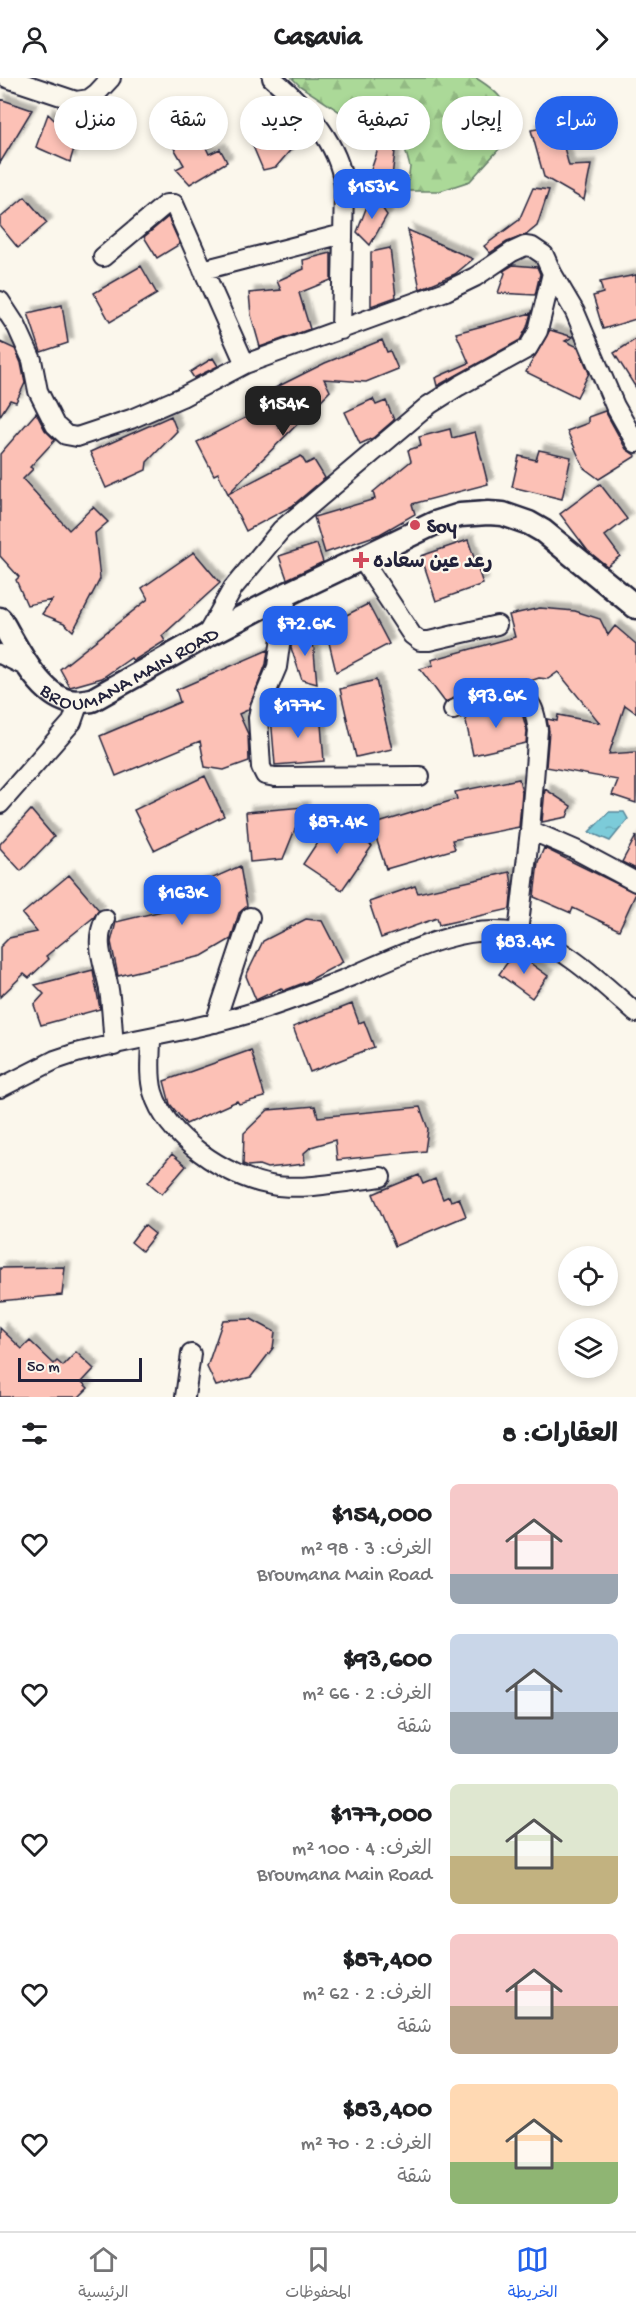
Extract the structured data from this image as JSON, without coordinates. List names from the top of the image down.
{
  "streets": {
    "main road": ["BROUMANA MAIN ROAD"]
  },
  "places": {
    "other": ["Soy"],
    "health": ["رعد عين سعاده"]
  },
  "scale_bar": "50 m",
  "page": {
    "header": "Casavia",
    "chip": [
      "شراء",
      "إيجار",
      "تصفية",
      "جديد",
      "شقة",
      "منزل"
    ],
    "price": [
      "$153K",
      "$154K",
      "$72.6K",
      "$93.6K",
      "$177K",
      "$87.4K",
      "$163K",
      "$83.4K"
    ],
    "scale": "50 m",
    "heading": "العقارات: 8",
    "list": [
      {
        "name": "$154,000",
        "note": "الغرف: 3 · 98 m² · Broumana Main Road"
      },
      {
        "name": "$93,600",
        "note": "الغرف: 2 · 66 m² · شقة"
      },
      {
        "name": "$177,000",
        "note": "الغرف: 4 · 100 m² · Broumana Main Road"
      },
      {
        "name": "$87,400",
        "note": "الغرف: 2 · 62 m² · شقة"
      },
      {
        "name": "$83,400",
        "note": "الغرف: 2 · 70 m² · شقة"
      }
    ],
    "tabs": ["الخريطة", "المحفوظات", "الرئيسية"]
  }
}
